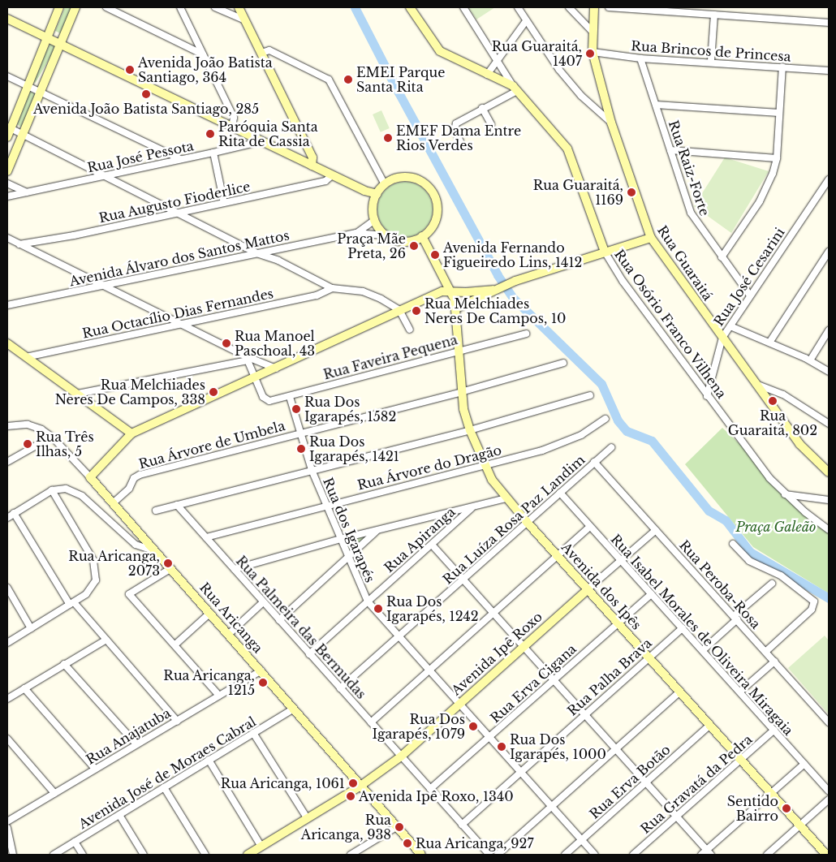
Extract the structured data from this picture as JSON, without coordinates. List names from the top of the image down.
{
  "streets": {
    "street": [
      "Rua Brincos de Princesa",
      "Rua José Pessota",
      "Rua Raiz-Forte",
      "Rua Augusto Fioderlice",
      "Avenida Álvaro dos Santos Mattos",
      "Rua Guaraitá",
      "Rua José Cesarini",
      "Rua Octacílio Dias Fernandes",
      "Rua Osório Franco Vilhena",
      "Rua Faveira Pequena",
      "Rua Árvore de Umbela",
      "Rua Árvore do Dragão",
      "Rua Luíza Rosa Paz Landim",
      "Rua dos Igarapés",
      "Rua Apiranga",
      "Rua Peroba-Rosa",
      "Avenida dos Ipês",
      "Rua Aricanga",
      "Rua Palmeira das Bermudas",
      "Rua Isabel Morales de Oliveira Miragaia",
      "Avenida Ipê Roxo",
      "Rua Palha Brava",
      "Rua Erva Cigana",
      "Rua Anajatuba",
      "Avenida José de Moraes Cabral",
      "Rua Erva Botão",
      "Rua Gravatá da Pedra"
    ]
  },
  "crossings": [
    ["Rua Brincos de Princesa", "Rua Raiz-Forte"],
    ["Rua Brincos de Princesa", "Rua Guaraitá"],
    ["Rua Raiz-Forte", "Rua José Cesarini"],
    ["Avenida Álvaro dos Santos Mattos", "Avenida dos Ipês"],
    ["Rua Guaraitá", "Rua José Cesarini"],
    ["Rua José Cesarini", "Rua Osório Franco Vilhena"],
    ["Rua Faveira Pequena", "Rua dos Igarapés"],
    ["Rua Faveira Pequena", "Avenida dos Ipês"],
    ["Rua Árvore de Umbela", "Rua dos Igarapés"],
    ["Rua Árvore de Umbela", "Avenida dos Ipês"],
    ["Rua Árvore de Umbela", "Rua Aricanga"],
    ["Rua Árvore do Dragão", "Rua dos Igarapés"],
    ["Rua Árvore do Dragão", "Avenida dos Ipês"],
    ["Rua Árvore do Dragão", "Rua Palmeira das Bermudas"],
    ["Rua Luíza Rosa Paz Landim", "Rua dos Igarapés"],
    ["Rua Luíza Rosa Paz Landim", "Rua Peroba-Rosa"],
    ["Rua Luíza Rosa Paz Landim", "Avenida dos Ipês"],
    ["Rua Luíza Rosa Paz Landim", "Rua Palmeira das Bermudas"],
    ["Rua Luíza Rosa Paz Landim", "Rua Isabel Morales de Oliveira Miragaia"],
    ["Rua dos Igarapés", "Rua Apiranga"],
    ["Rua dos Igarapés", "Avenida Ipê Roxo"],
    ["Rua dos Igarapés", "Rua Palha Brava"],
    ["Rua dos Igarapés", "Rua Erva Cigana"],
    ["Rua dos Igarapés", "Rua Erva Botão"],
    ["Rua Apiranga", "Rua Palmeira das Bermudas"],
    ["Rua Peroba-Rosa", "Avenida Ipê Roxo"],
    ["Avenida dos Ipês", "Avenida Ipê Roxo"],
    ["Avenida dos Ipês", "Rua Palha Brava"],
    ["Avenida dos Ipês", "Rua Erva Cigana"],
    ["Avenida dos Ipês", "Rua Erva Botão"],
    ["Avenida dos Ipês", "Rua Gravatá da Pedra"],
    ["Rua Aricanga", "Avenida Ipê Roxo"],
    ["Rua Aricanga", "Rua Anajatuba"],
    ["Rua Aricanga", "Avenida José de Moraes Cabral"],
    ["Rua Palmeira das Bermudas", "Avenida Ipê Roxo"],
    ["Rua Palmeira das Bermudas", "Rua Palha Brava"],
    ["Rua Palmeira das Bermudas", "Rua Erva Cigana"],
    ["Rua Isabel Morales de Oliveira Miragaia", "Avenida Ipê Roxo"],
    ["Rua Isabel Morales de Oliveira Miragaia", "Rua Palha Brava"],
    ["Rua Isabel Morales de Oliveira Miragaia", "Rua Erva Cigana"],
    ["Rua Isabel Morales de Oliveira Miragaia", "Rua Gravatá da Pedra"]
  ],
  "parks": ["Praça Galeão"],
  "places": [
    "Rua Guaraitá, 1407",
    "Avenida João Batista Santiago, 364",
    "EMEI Parque Santa Rita",
    "Avenida João Batista Santiago, 285",
    "Paróquia Santa Rita de Cassia",
    "EMEF Dama Entre Rios Verdes",
    "Rua Guaraitá, 1169",
    "Praça Mãe Preta, 26",
    "Avenida Fernando Figueiredo Lins, 1412",
    "Rua Melchiades Neres De Campos, 10",
    "Rua Manoel Paschoal, 43",
    "Rua Melchiades Neres De Campos, 338",
    "Rua Guaraitá, 802",
    "Rua Dos Igarapés, 1582",
    "Rua Três Ilhas, 5",
    "Rua Dos Igarapés, 1421",
    "Rua Aricanga, 2073",
    "Rua Dos Igarapés, 1242",
    "Rua Aricanga, 1215",
    "Rua Dos Igarapés, 1079",
    "Rua Dos Igarapés, 1000",
    "Rua Aricanga, 1061",
    "Avenida Ipê Roxo, 1340",
    "Sentido Bairro",
    "Rua Aricanga, 938",
    "Rua Aricanga, 927"
  ]
}
